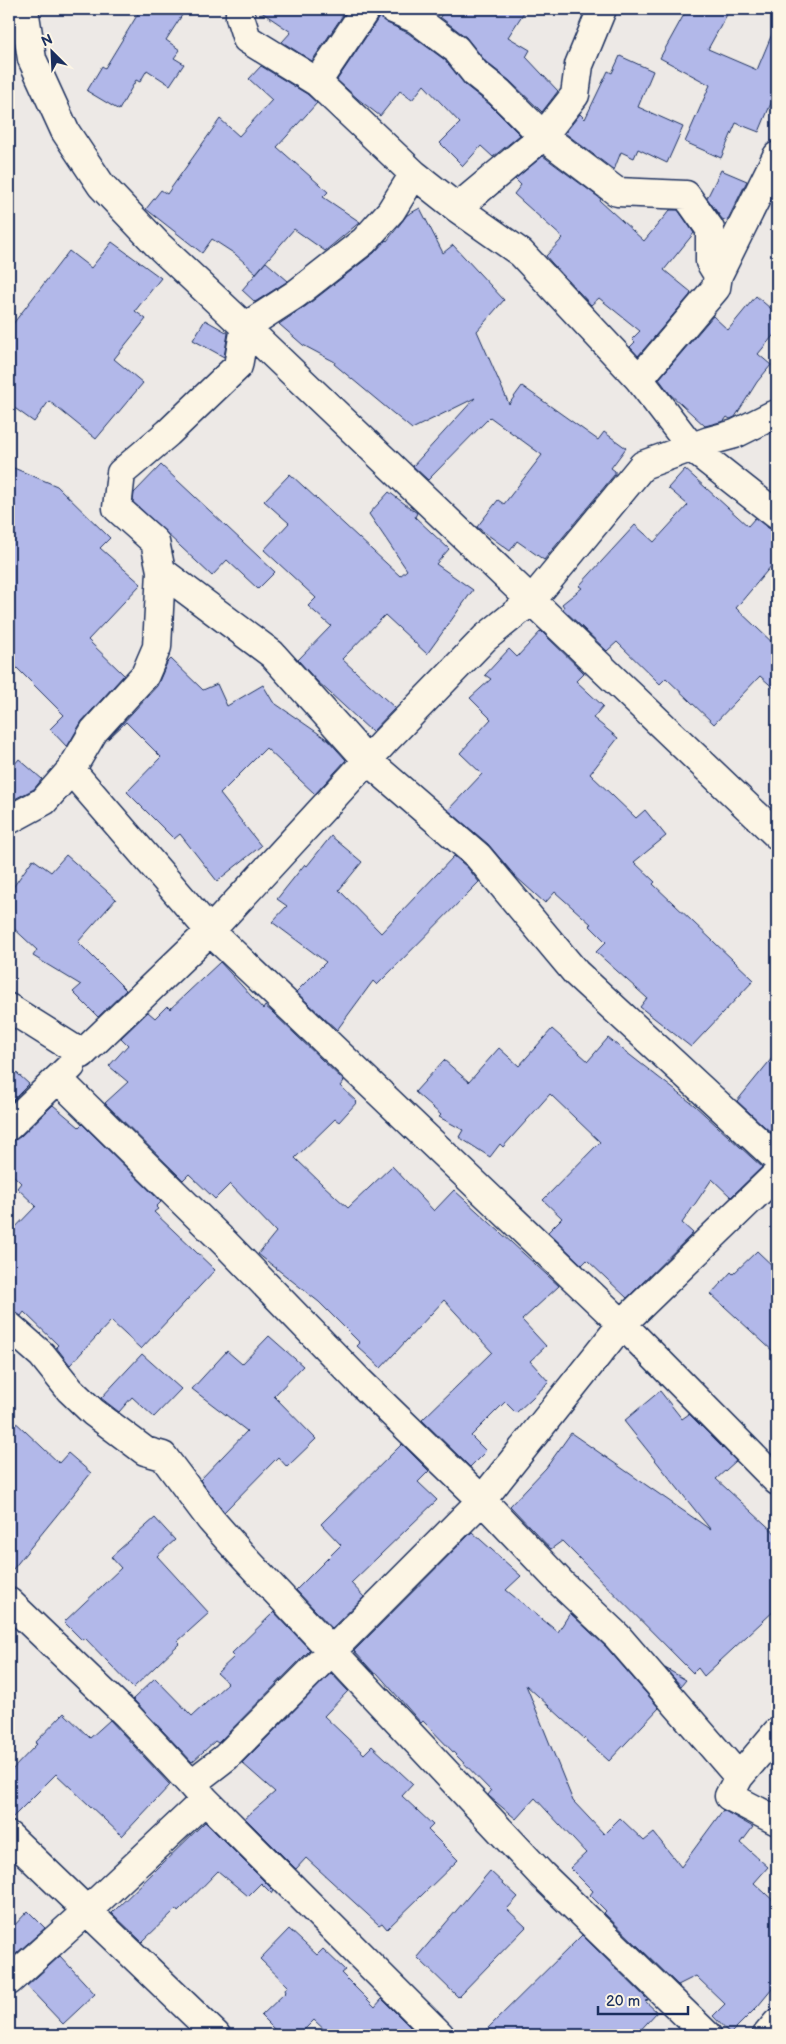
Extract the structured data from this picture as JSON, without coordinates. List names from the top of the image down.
{
  "scale_bar": "20 m",
  "north": "top left"
}
